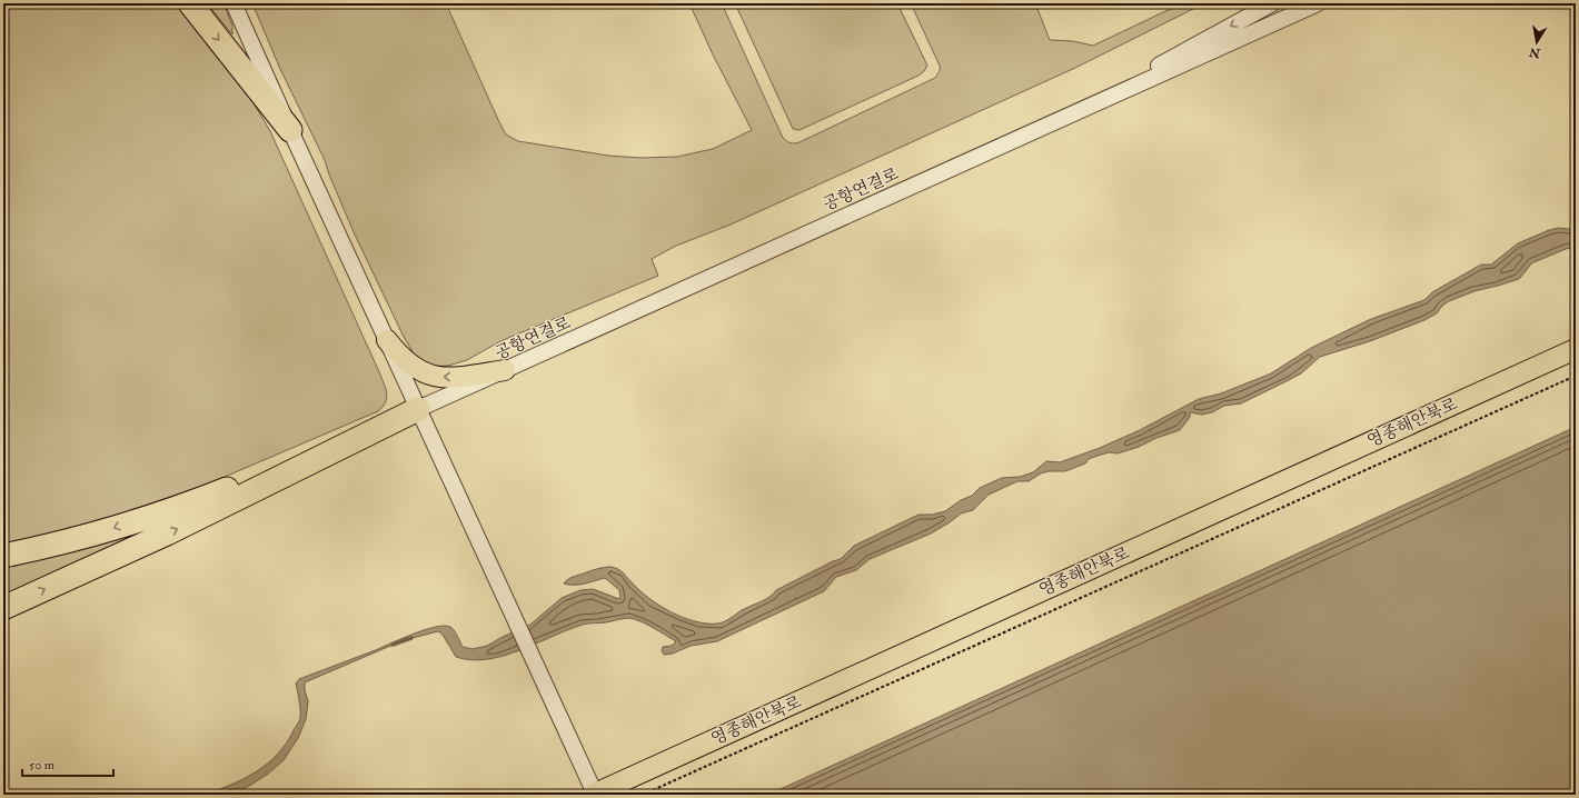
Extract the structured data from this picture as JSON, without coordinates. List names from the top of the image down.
{
  "streets": {
    "main road": ["영종해안북로"],
    "street": ["공항연결로"]
  },
  "scale_bar": "50 m",
  "north": "bottom"
}
